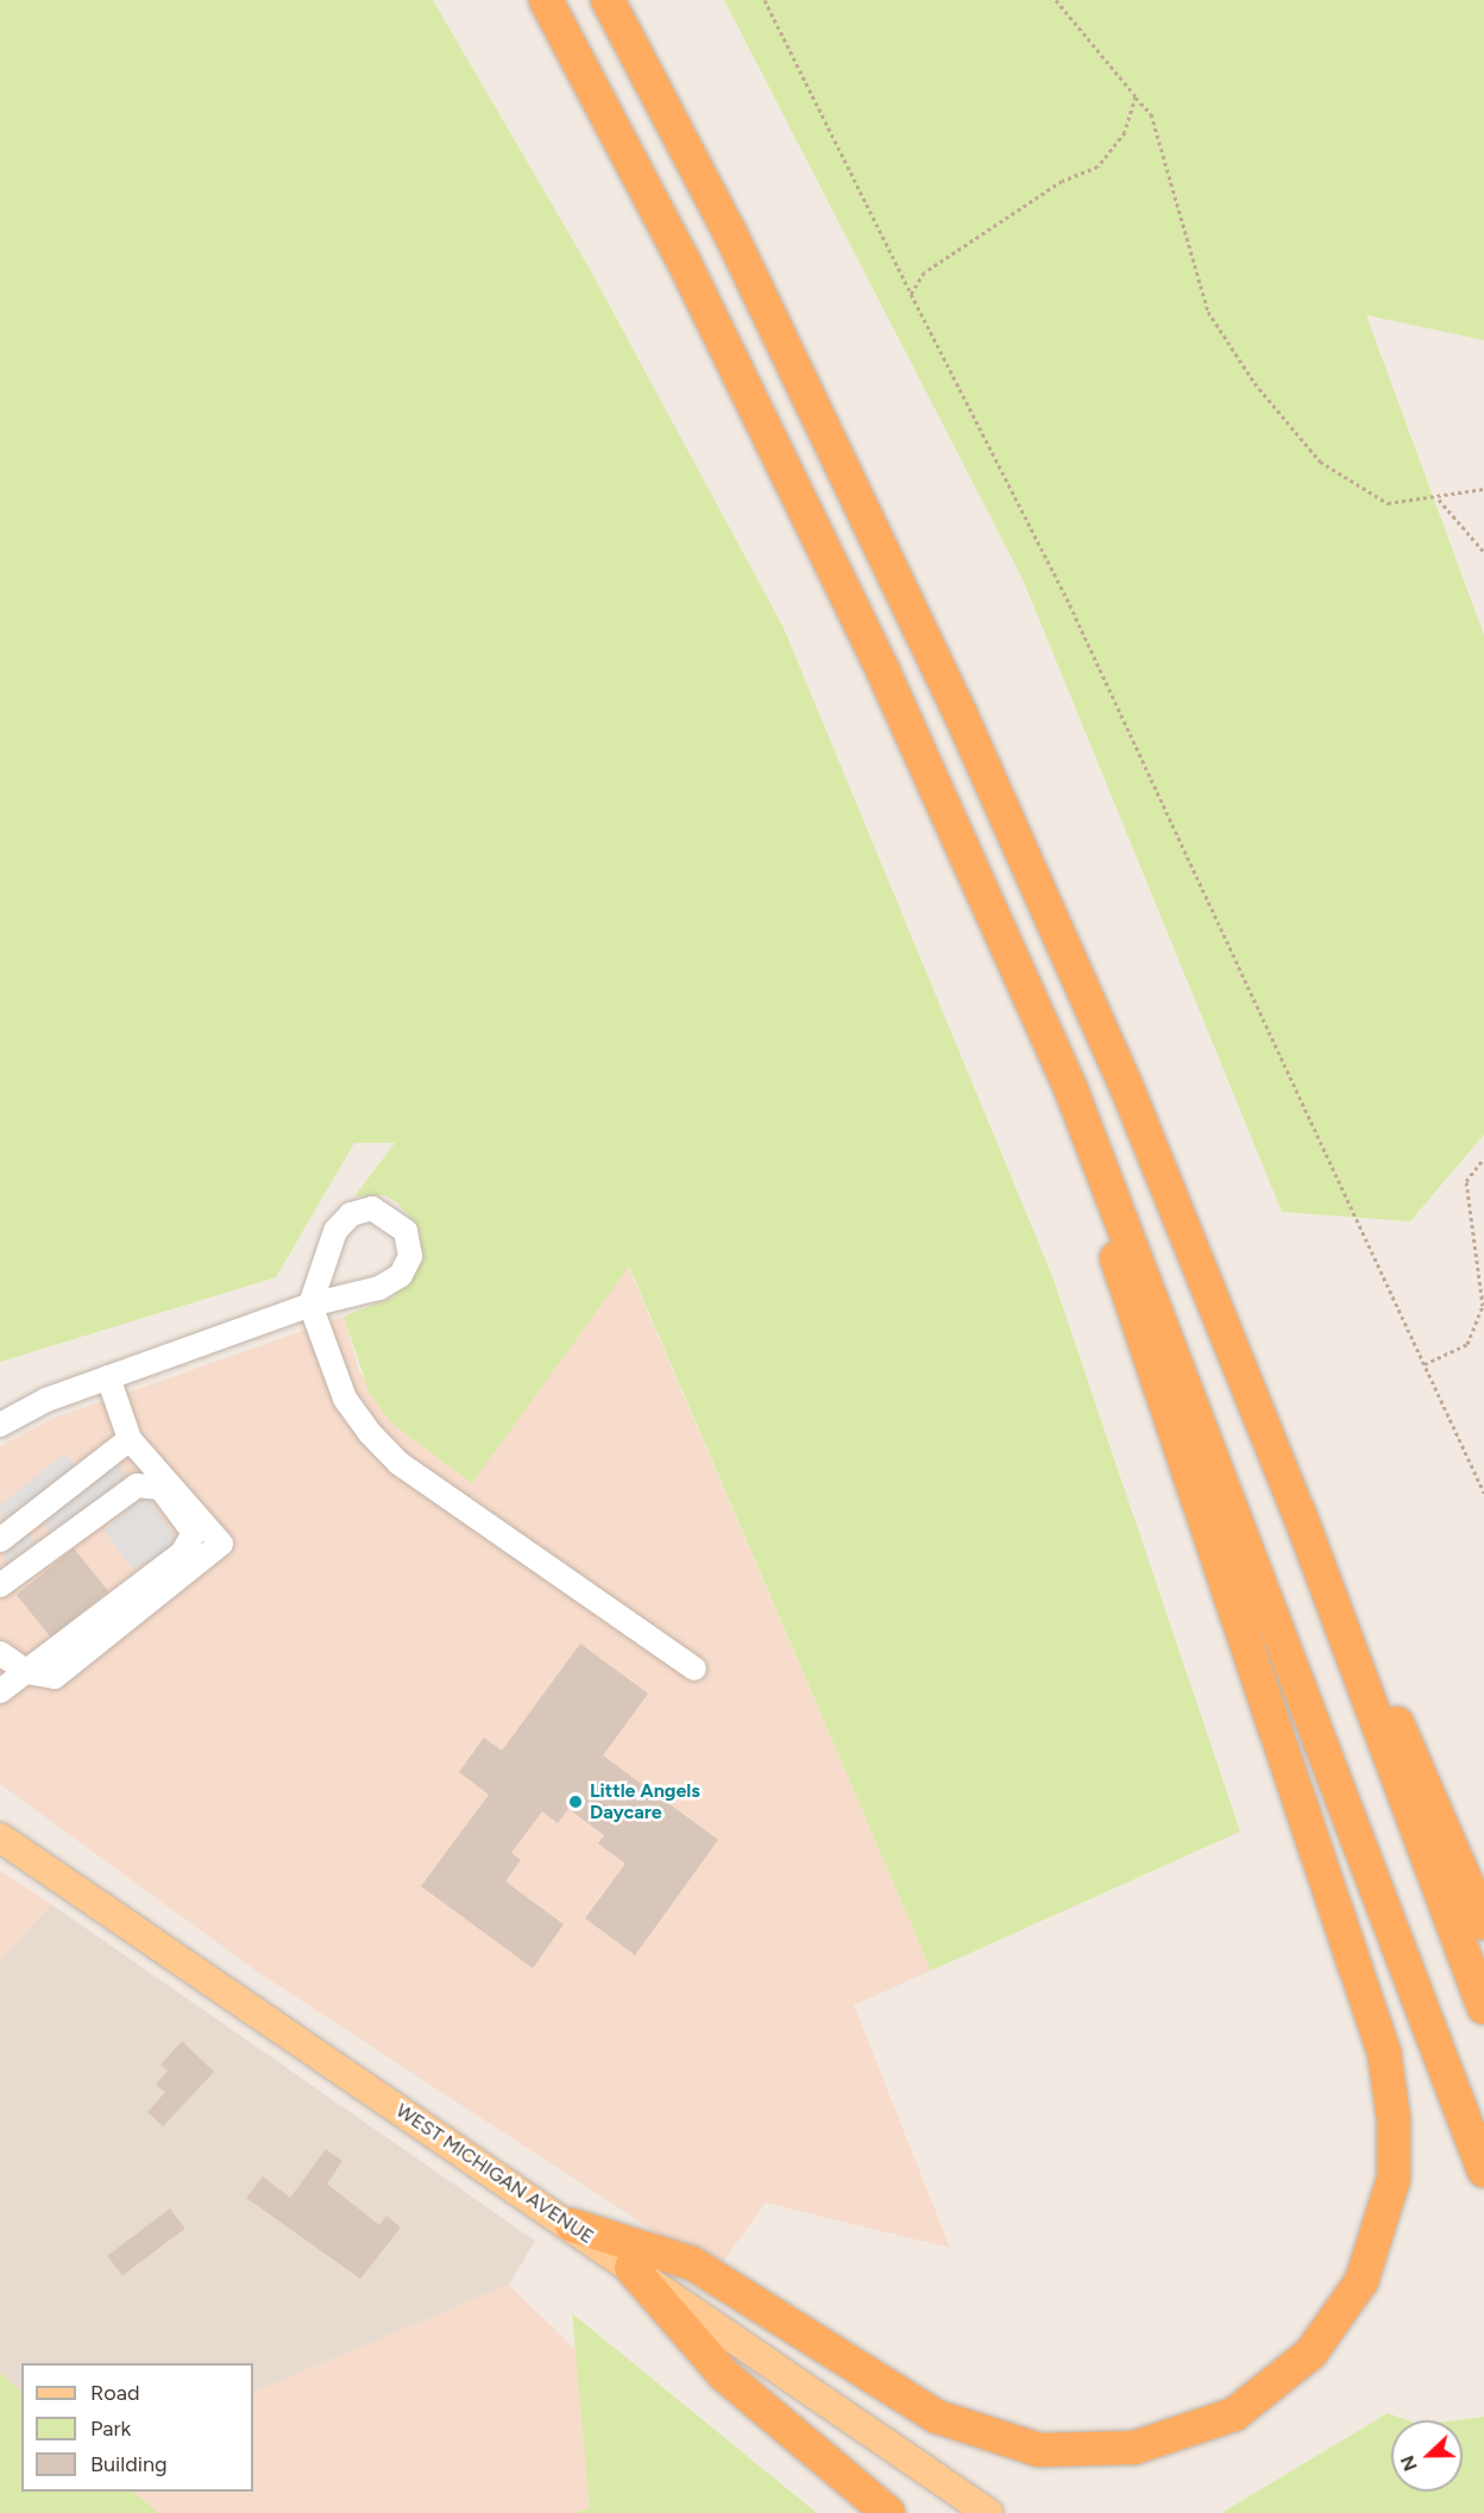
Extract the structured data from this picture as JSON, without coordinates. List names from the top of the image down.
{
  "streets": {
    "main road": ["WEST MICHIGAN AVENUE"]
  },
  "places": ["Little Angels Daycare"],
  "legend": ["Road", "Park", "Building"],
  "north": "left"
}
